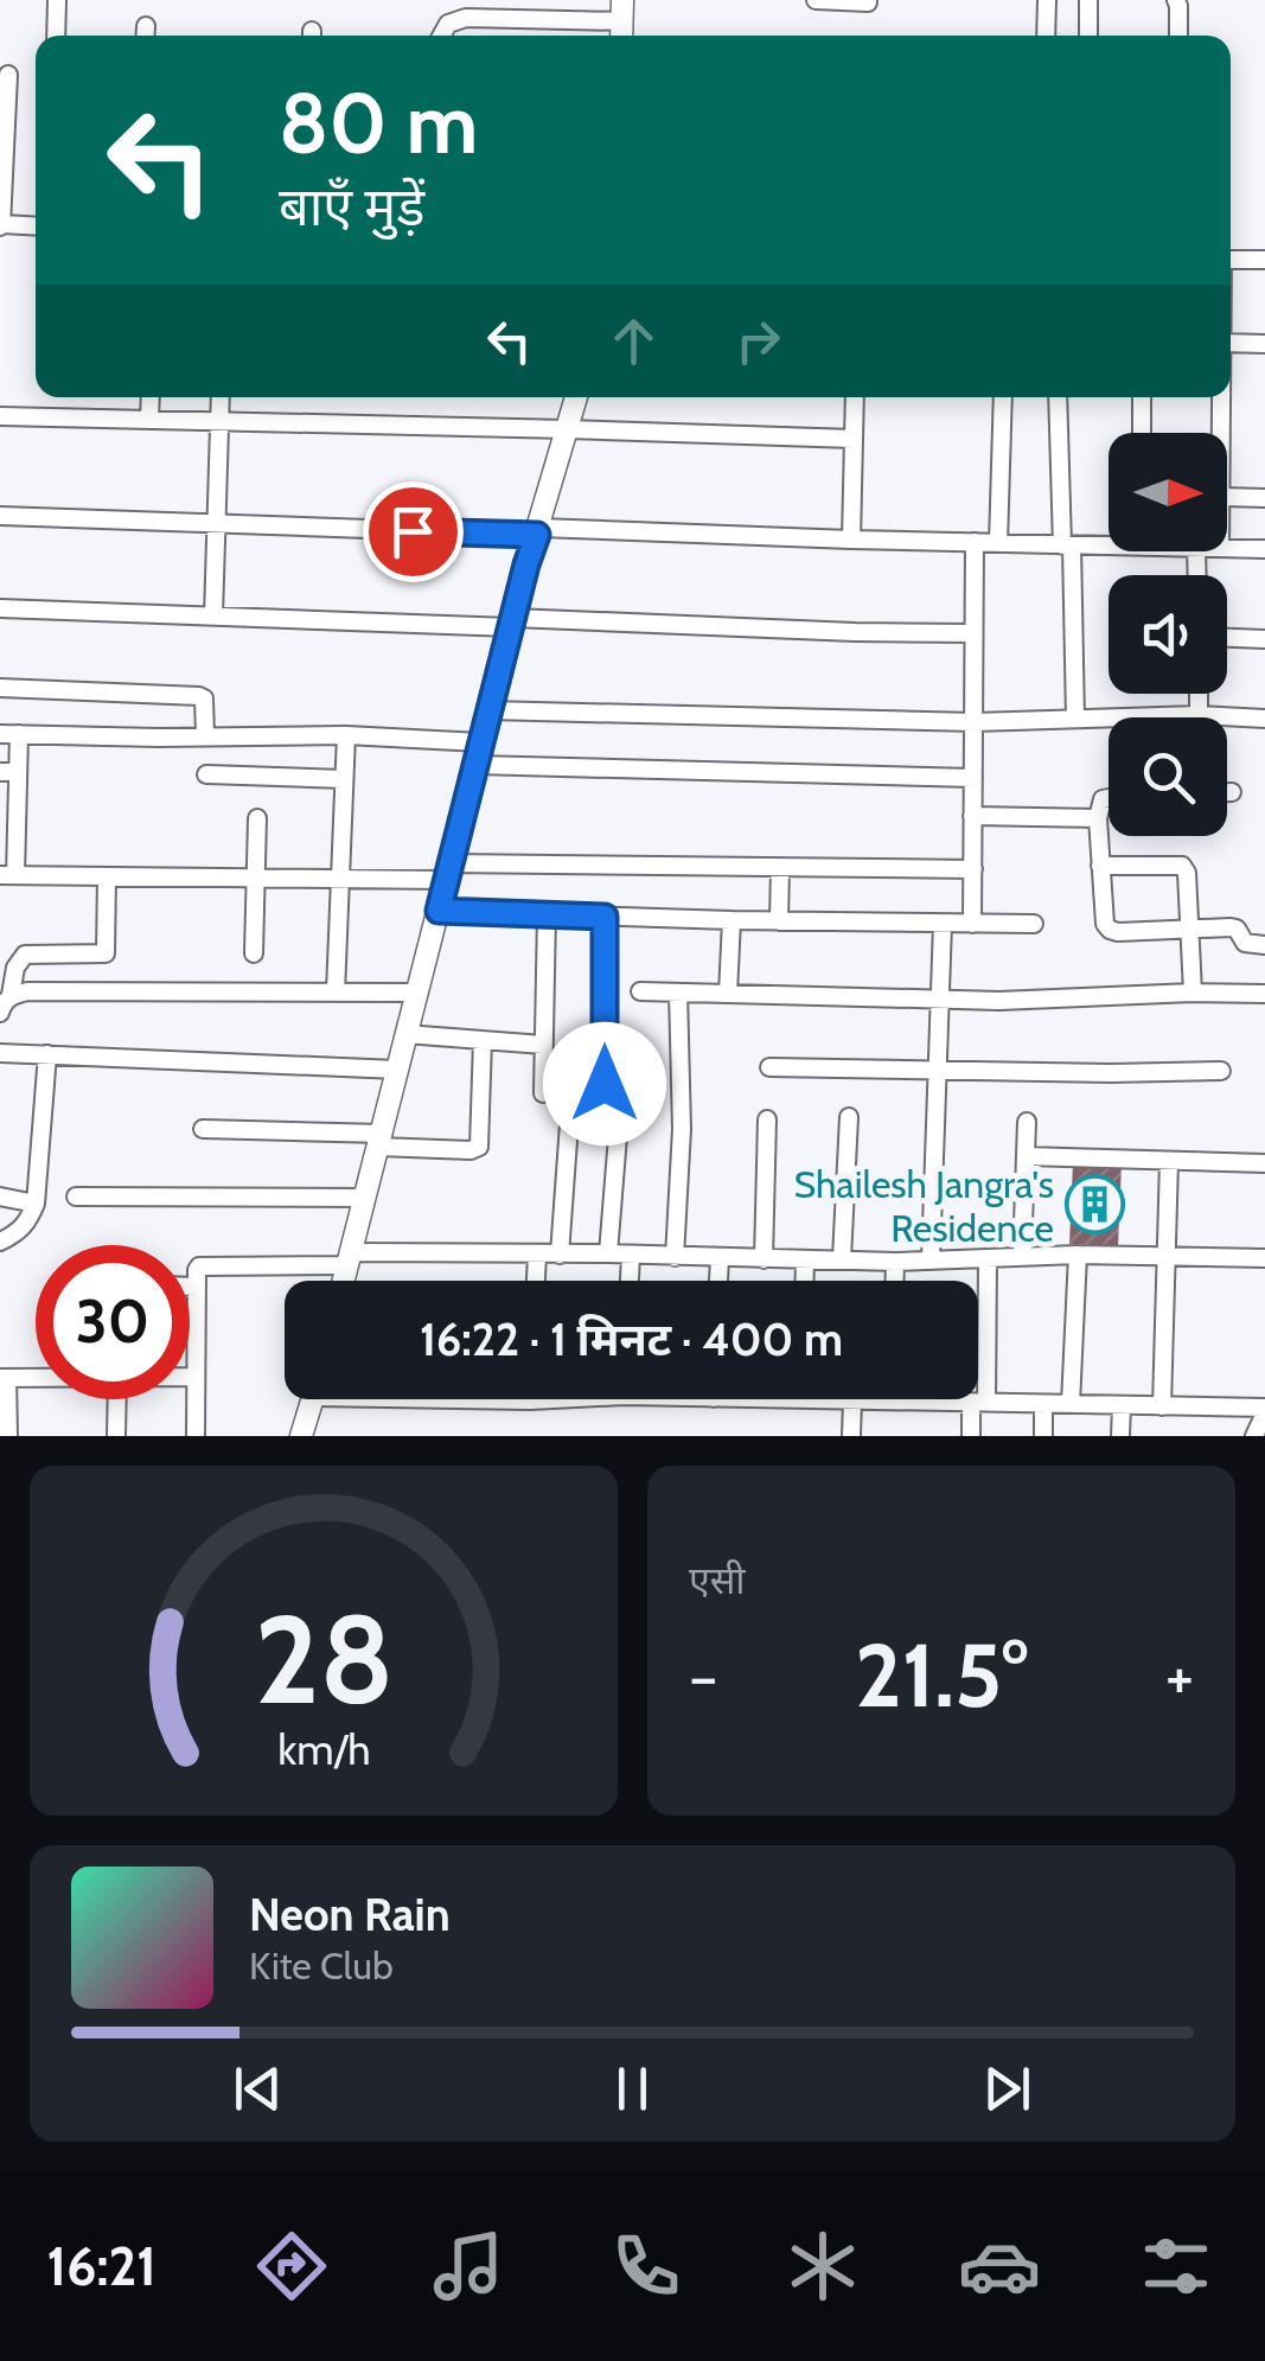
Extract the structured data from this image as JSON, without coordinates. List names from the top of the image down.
{
  "places": {
    "building": ["Shailesh Jangra's Residence"]
  },
  "north": "right",
  "page": {
    "turn": ["80 m", "बाएँ मुड़ें"],
    "limit": "30",
    "trip": "16:22 · 1 मिनट · 400 m",
    "tile": "एसी",
    "heat": ["−", "21.5°", "+"],
    "song": ["Neon Rain", "Kite Club"],
    "tabs": "16:21",
    "gauge": ["28", "km/h"]
  }
}
